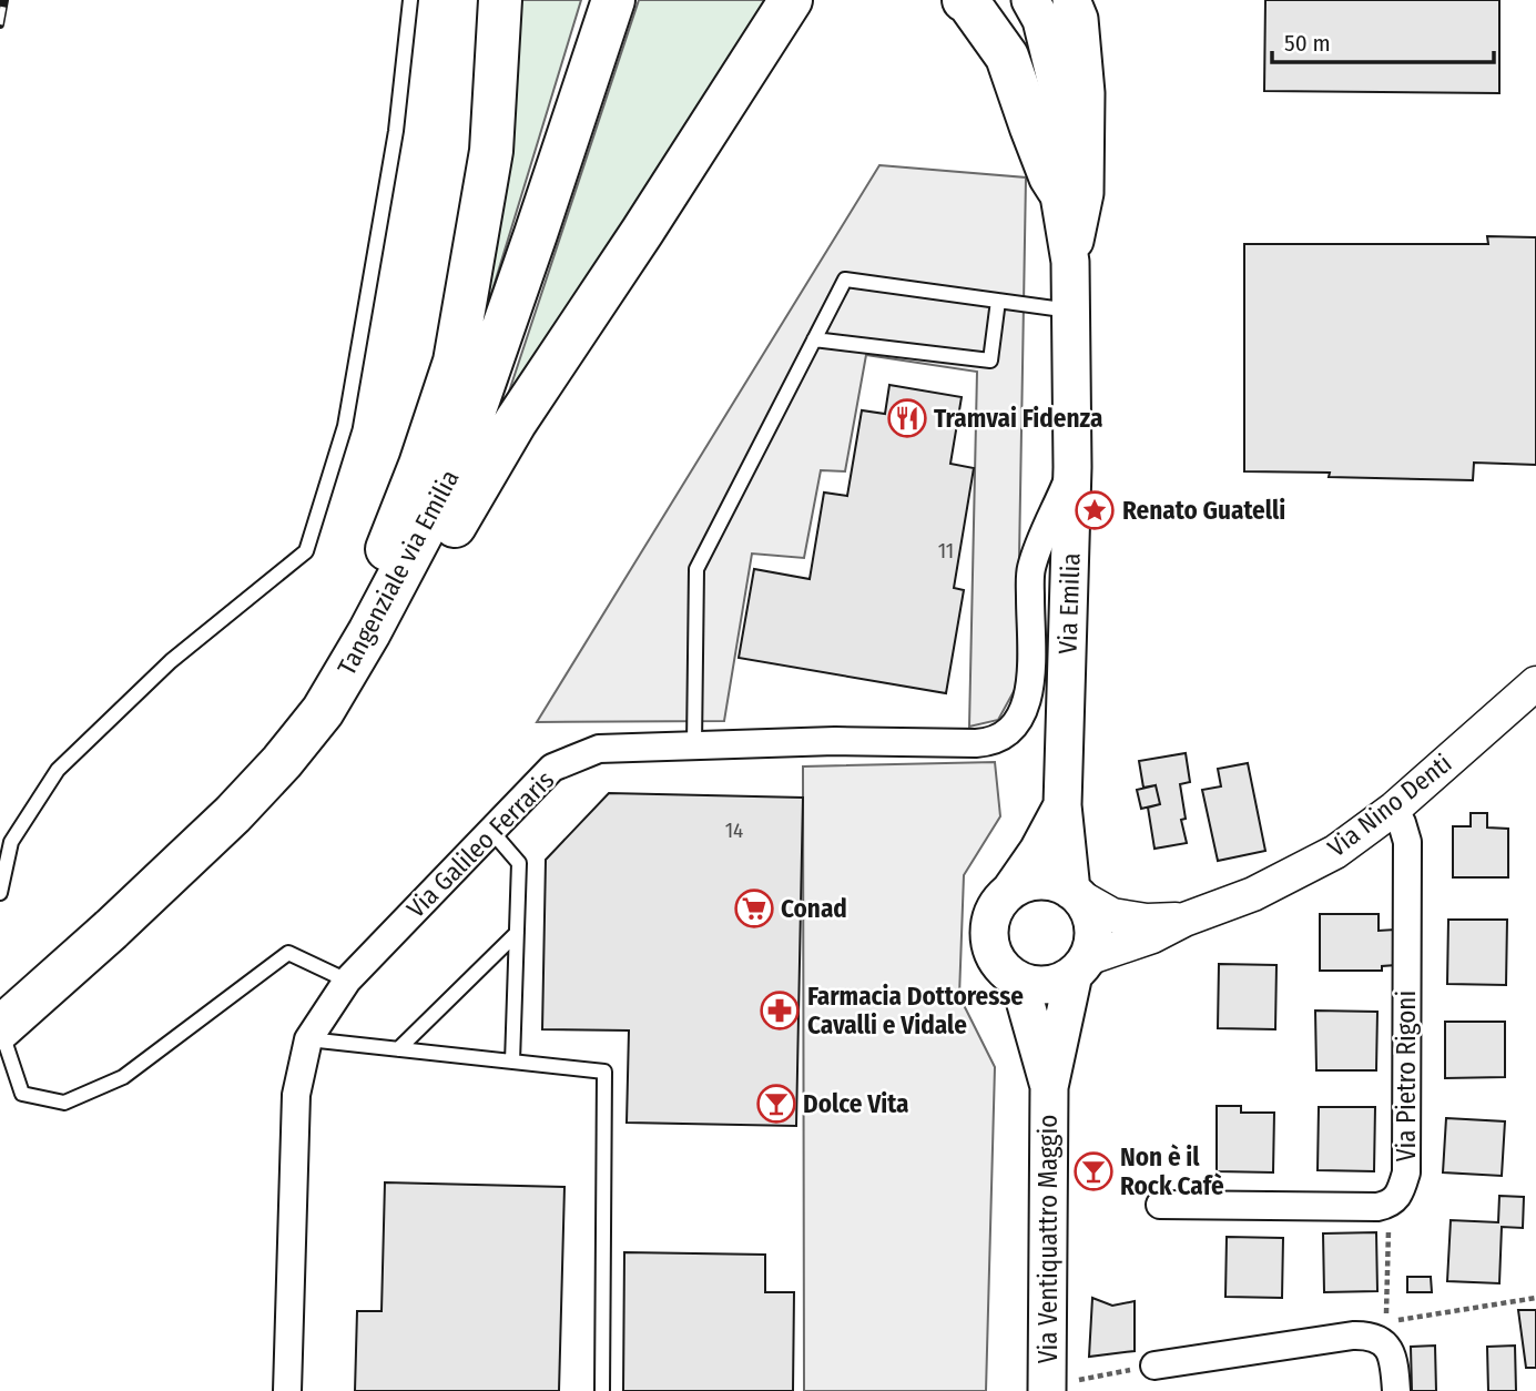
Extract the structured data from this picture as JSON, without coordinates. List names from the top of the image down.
{
  "streets": {
    "main road": ["Tangenziale via Emilia", "Via Emilia", "Via Ventiquattro Maggio"],
    "street": ["Via Nino Denti", "Via Galileo Ferraris", "Via Pietro Rigoni"]
  },
  "crossings": [
    ["Via Emilia", "Via Nino Denti"],
    ["Via Emilia", "Via Galileo Ferraris"],
    ["Via Nino Denti", "Via Pietro Rigoni"]
  ],
  "places": {
    "restaurant": ["Tramvai Fidenza"],
    "place": ["Renato Guatelli"],
    "supermarket": ["Conad"],
    "pharmacy": ["Farmacia Dottoresse Cavalli e Vidale"],
    "bar": ["Dolce Vita", "Non è il Rock Cafè"]
  },
  "house_numbers": ["11", "14"],
  "scale_bar": "50 m"
}
